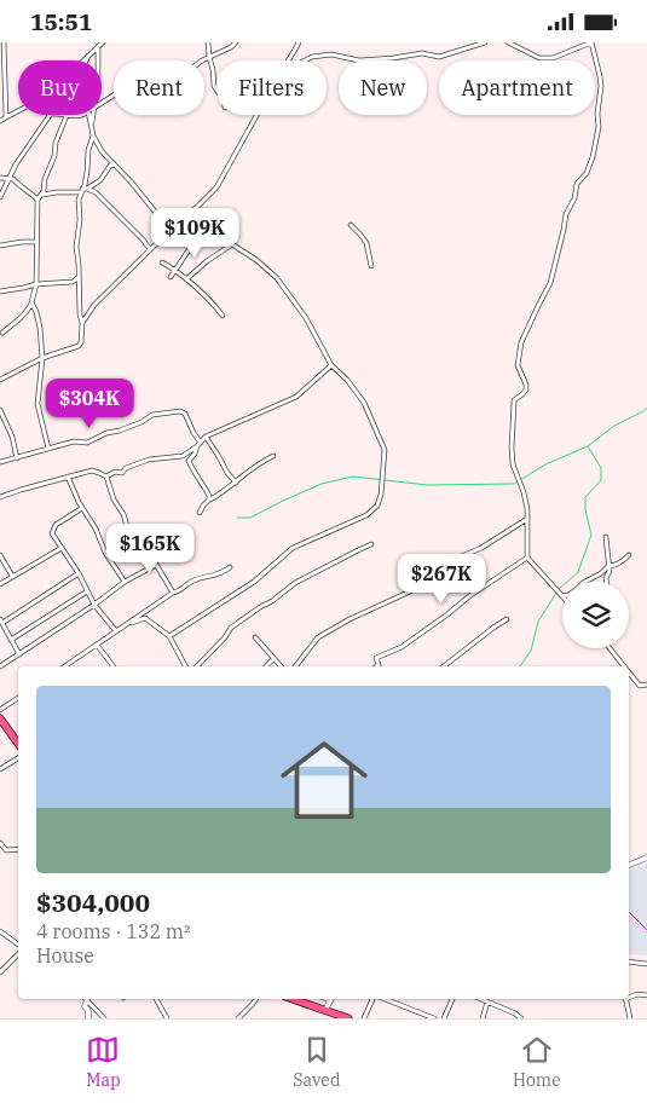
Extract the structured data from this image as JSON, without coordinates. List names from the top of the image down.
{
  "page": {
    "status": "15:51",
    "chip": [
      "Buy",
      "Rent",
      "Filters",
      "New",
      "Apartment"
    ],
    "price": [
      "$109K",
      "$304K",
      "$165K",
      "$267K"
    ],
    "list": [
      {
        "name": "$304,000",
        "note": "4 rooms · 132 m² · House"
      }
    ],
    "tabs": ["Map", "Saved", "Home"]
  }
}
